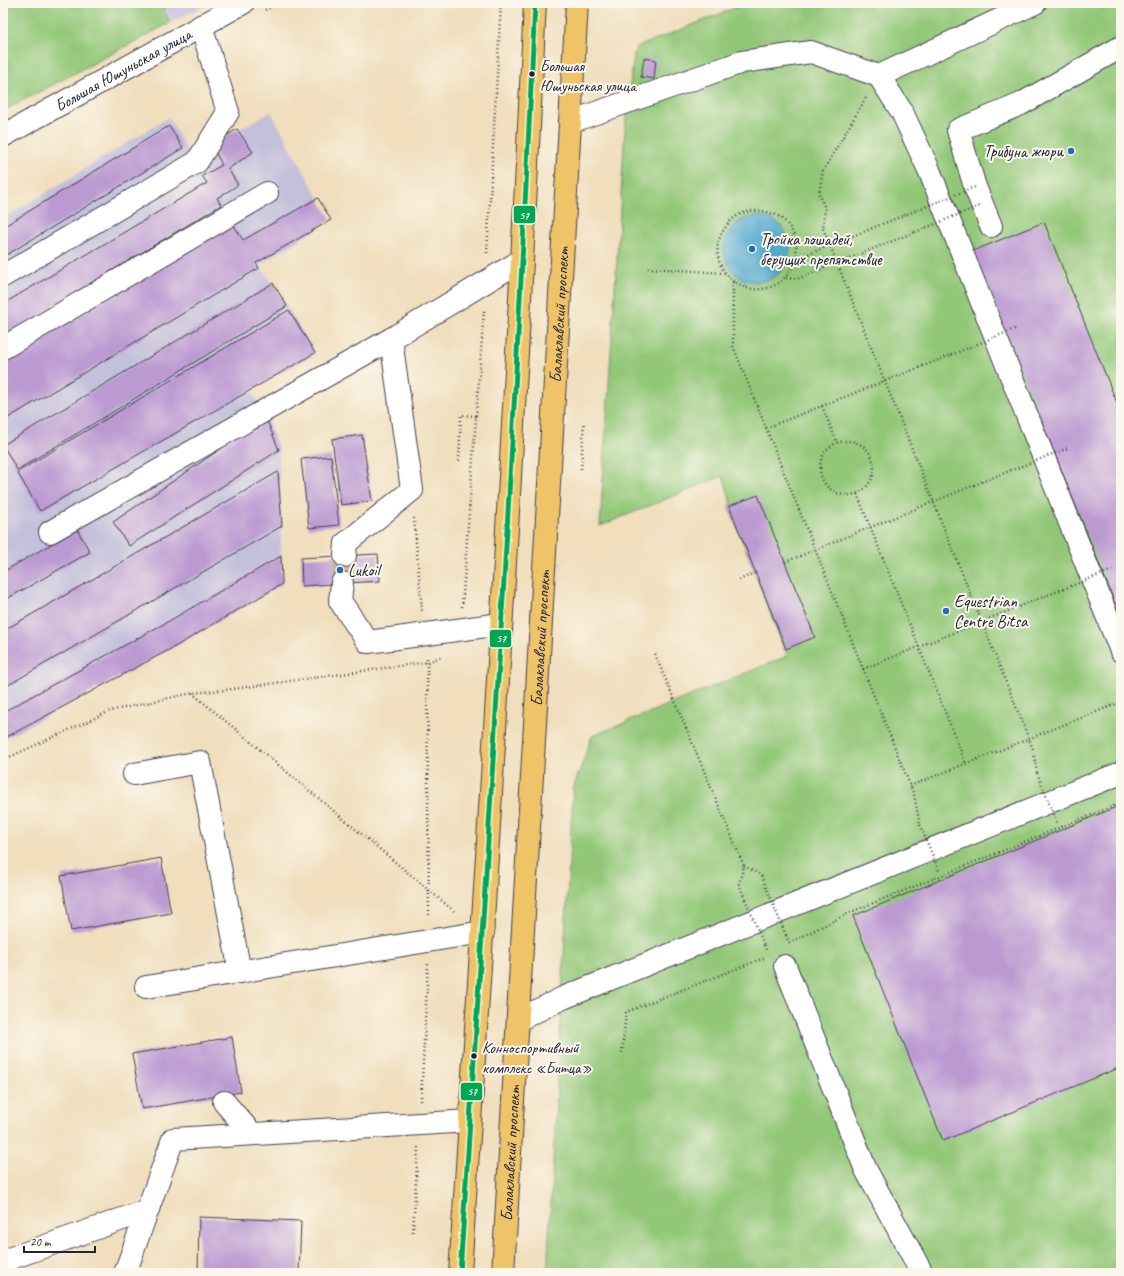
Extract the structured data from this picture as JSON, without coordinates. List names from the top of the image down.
{
  "streets": {
    "main road": ["Балаклавский проспект"],
    "street": ["Большая Юшуньская улица"]
  },
  "places": [
    "Большая Юшуньская улица",
    "Трибуна жюри",
    "Тройка лошадей, берущих препятствие",
    "Lukoil",
    "Equestrian Centre Bitsa",
    "Конноспортивный комплекс «Битца»"
  ],
  "lines": ["transit line 57"],
  "scale_bar": "20 m"
}
